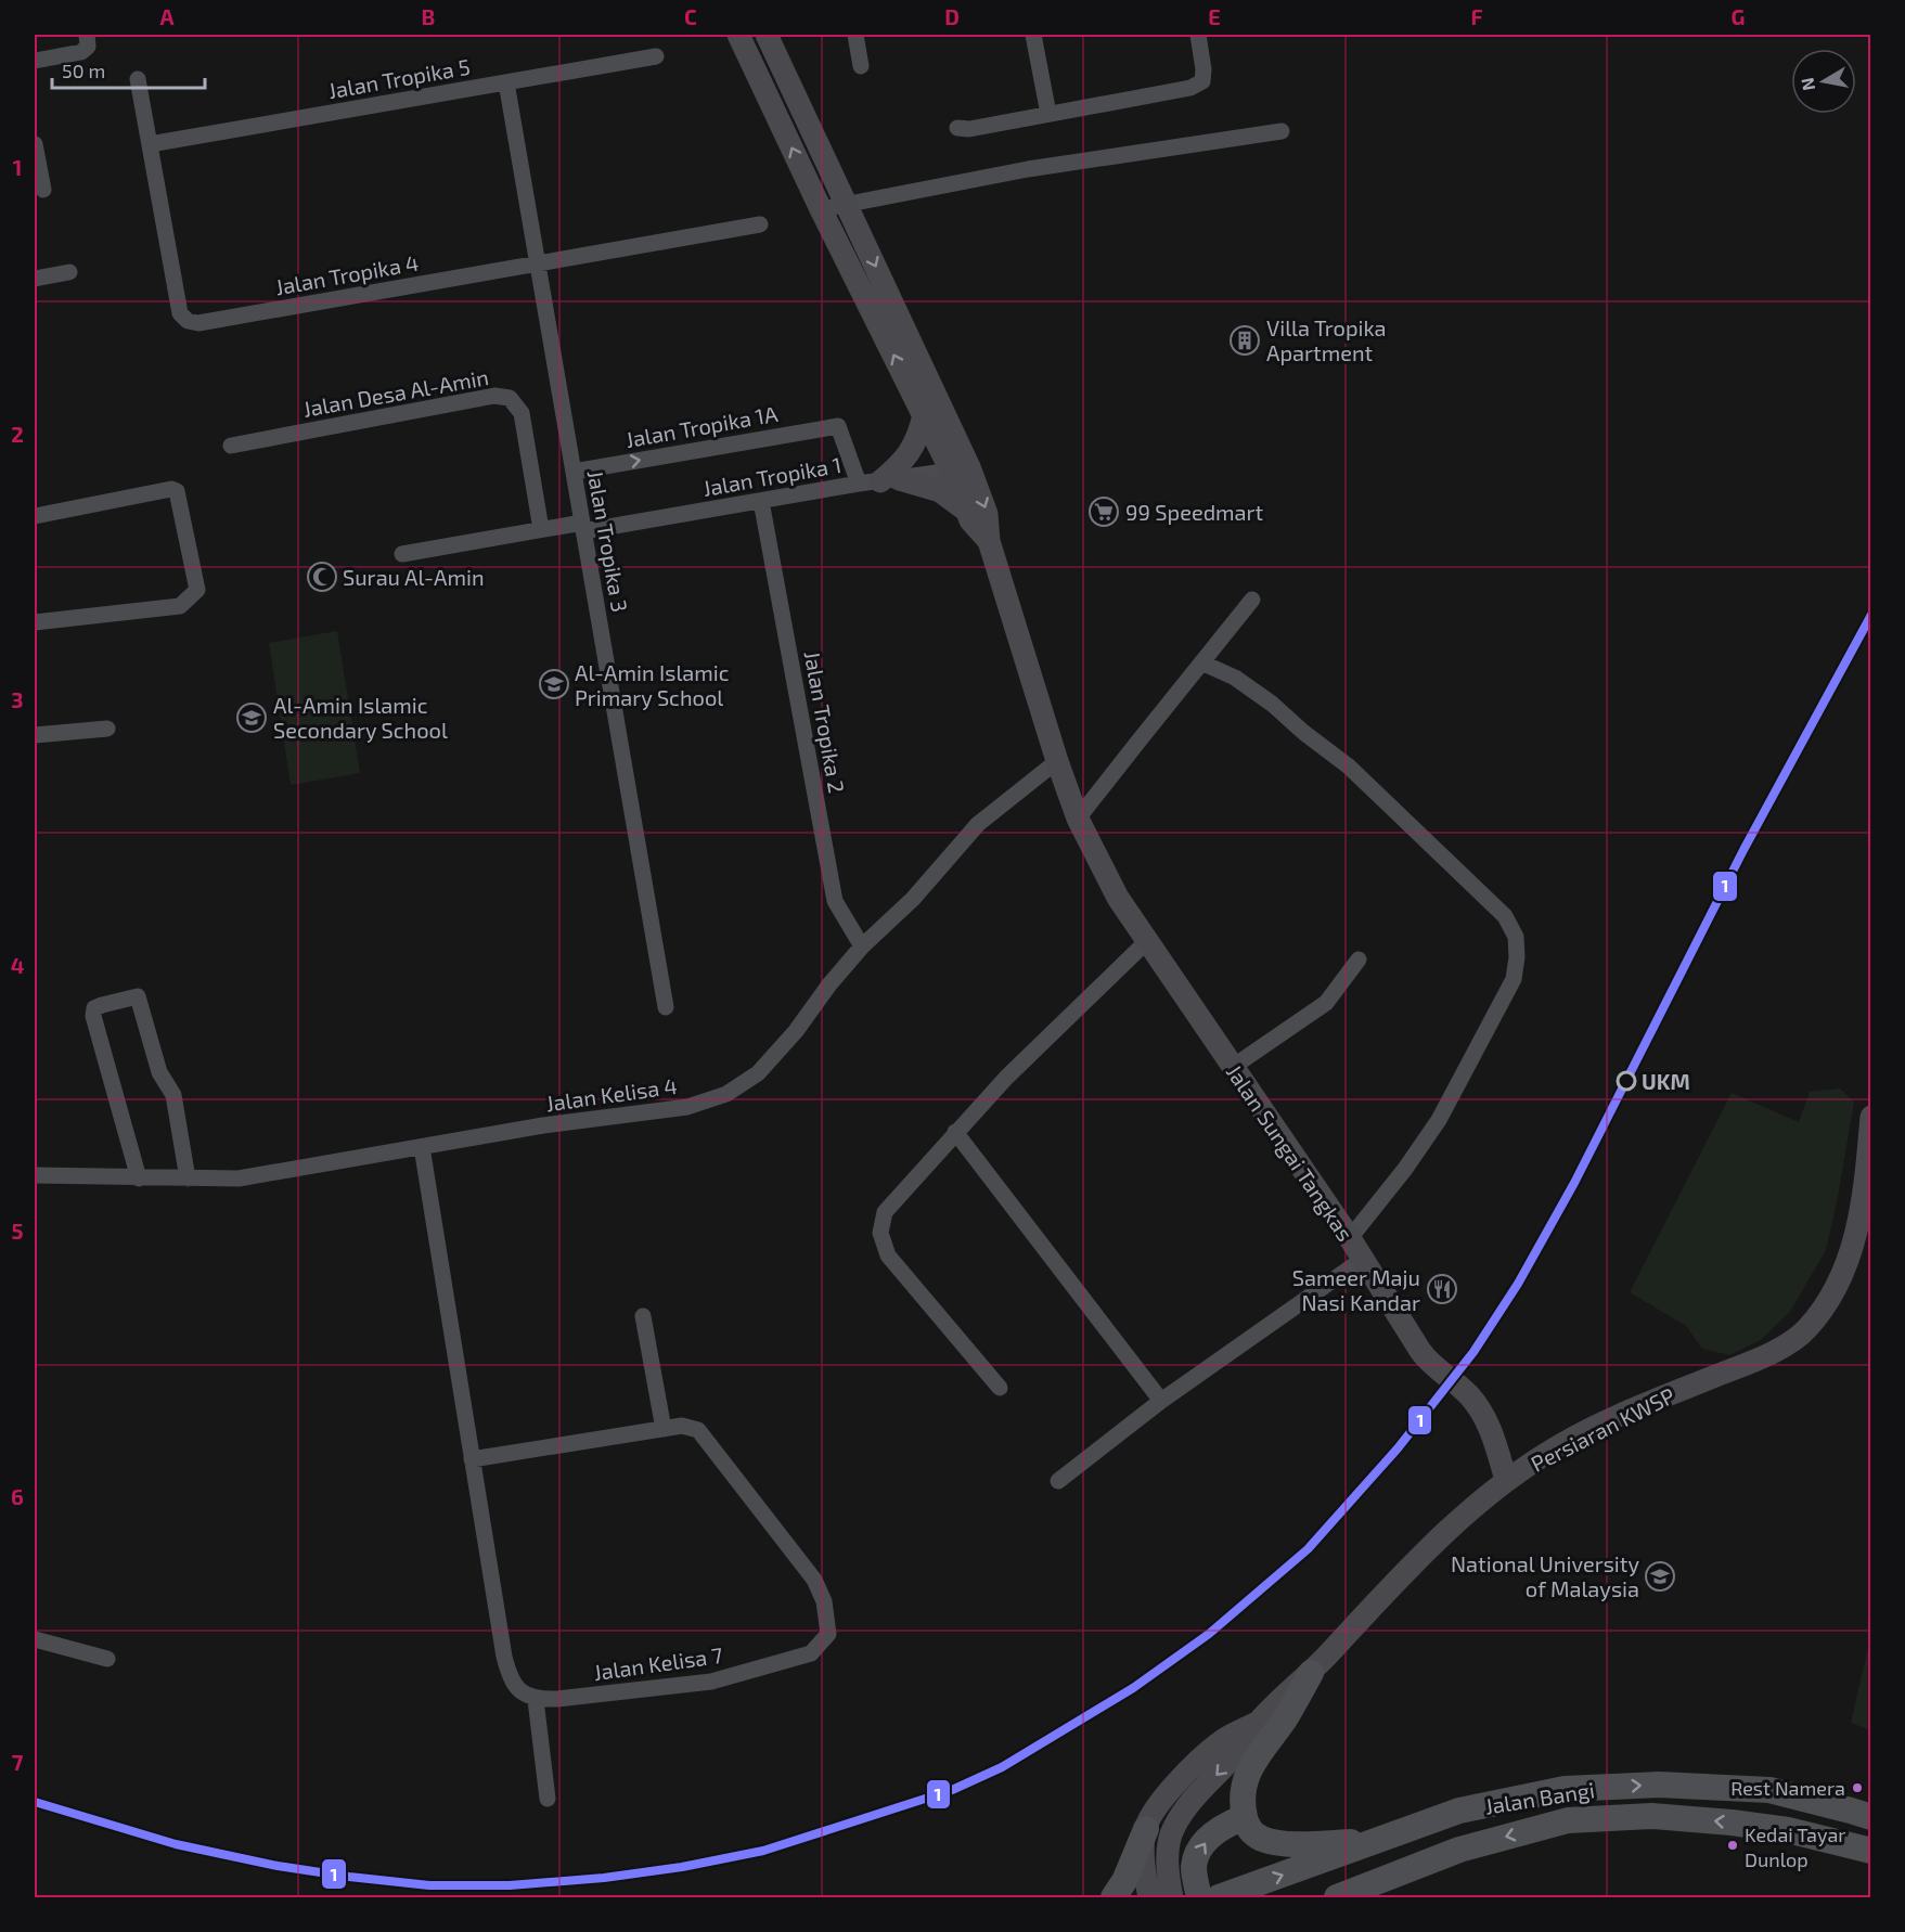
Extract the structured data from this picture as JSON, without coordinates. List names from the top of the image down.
{
  "streets": {
    "main road": ["Jalan Bangi"],
    "street": [
      "Jalan Tropika 5",
      "Jalan Tropika 4",
      "Jalan Desa Al-Amin",
      "Jalan Tropika 1A",
      "Jalan Tropika 1",
      "Jalan Tropika 3",
      "Jalan Tropika 2",
      "Jalan Kelisa 4",
      "Jalan Sungai Tangkas",
      "Persiaran KWSP",
      "Jalan Kelisa 7"
    ]
  },
  "crossings": [
    ["Jalan Tropika 5", "Jalan Tropika 4"],
    ["Jalan Tropika 5", "Jalan Tropika 3"],
    ["Jalan Tropika 4", "Jalan Tropika 3"],
    ["Jalan Desa Al-Amin", "Jalan Tropika 1"],
    ["Jalan Tropika 1A", "Jalan Tropika 1"],
    ["Jalan Tropika 1A", "Jalan Tropika 3"],
    ["Jalan Tropika 1", "Jalan Tropika 3"],
    ["Jalan Tropika 1", "Jalan Tropika 2"],
    ["Jalan Tropika 2", "Jalan Kelisa 4"],
    ["Jalan Kelisa 4", "Jalan Sungai Tangkas"],
    ["Jalan Sungai Tangkas", "Persiaran KWSP"]
  ],
  "one_way": ["Jalan Tropika 1A"],
  "places": {
    "building": ["Villa Tropika Apartment"],
    "supermarket": ["99 Speedmart"],
    "mosque": ["Surau Al-Amin"],
    "school or university": ["Al-Amin Islamic Primary School", "Al-Amin Islamic Secondary School", "National University of Malaysia"],
    "other": ["UKM", "Rest Namera", "Kedai Tayar Dunlop"],
    "restaurant": ["Sameer Maju Nasi Kandar"]
  },
  "lines": ["rail line 1"],
  "scale_bar": "50 m",
  "north": "left",
  "grid": {
    "columns": [
      "A",
      "B",
      "C",
      "D",
      "E",
      "F",
      "G"
    ],
    "rows": [
      "1",
      "2",
      "3",
      "4",
      "5",
      "6",
      "7"
    ]
  }
}
